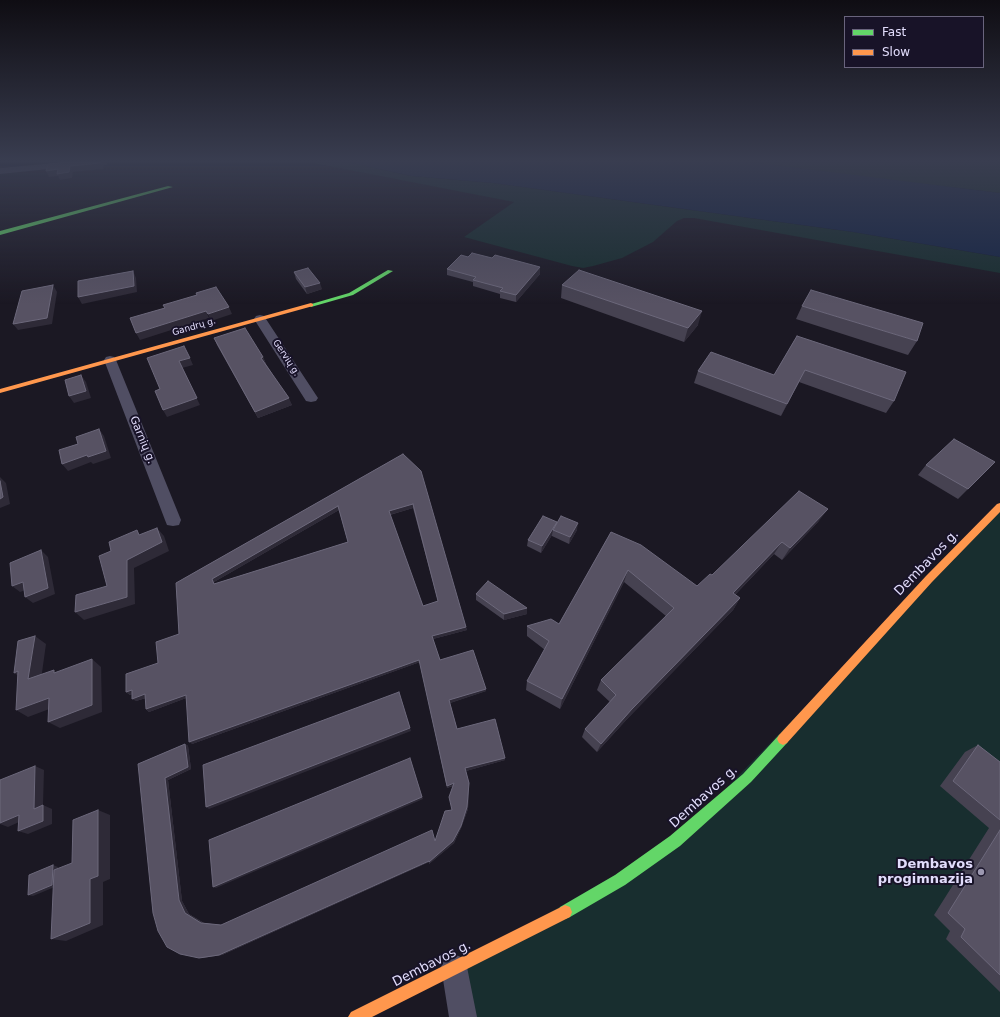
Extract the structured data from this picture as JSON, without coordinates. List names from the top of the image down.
{
  "streets": {
    "street": [
      "Gandrų g.",
      "Gervių g.",
      "Garnių g.",
      "Dembavos g."
    ]
  },
  "crossings": [
    ["Gandrų g.", "Gervių g."],
    ["Gandrų g.", "Garnių g."]
  ],
  "places": ["Dembavos progimnazija"],
  "legend": ["Fast", "Slow"]
}
